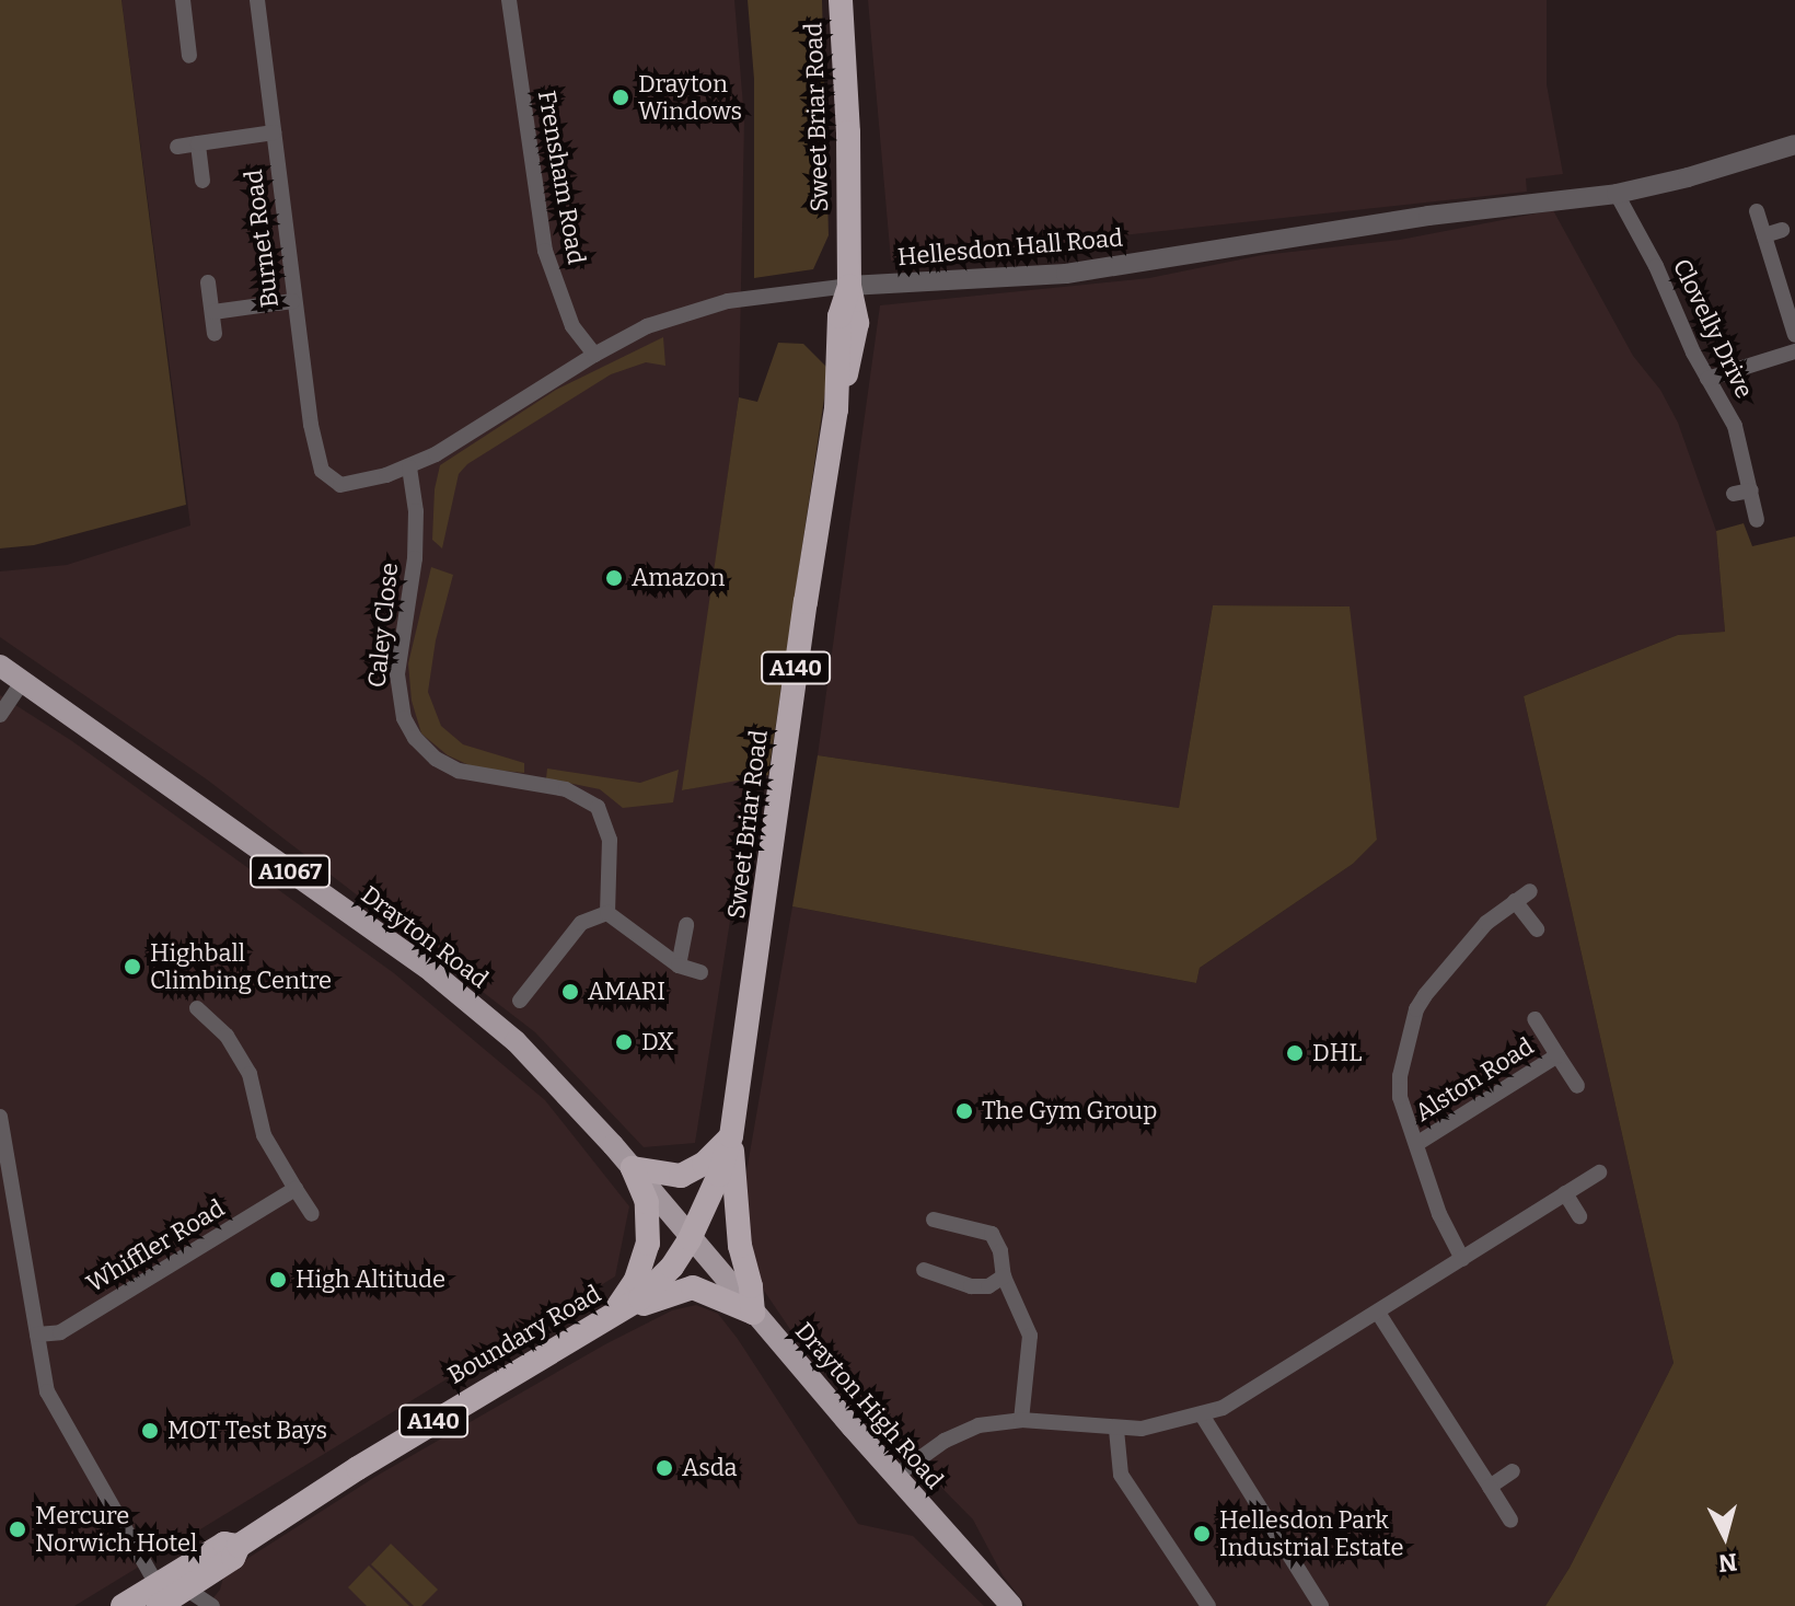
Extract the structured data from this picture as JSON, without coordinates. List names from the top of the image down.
{
  "streets": {
    "highway": [
      "Sweet Briar Road",
      "A140",
      "A1067",
      "Boundary Road"
    ],
    "main road": ["Drayton Road", "Drayton High Road"],
    "street": [
      "Frensham Road",
      "Burnet Road",
      "Hellesdon Hall Road",
      "Clovelly Drive",
      "Caley Close",
      "Alston Road",
      "Whiffler Road"
    ]
  },
  "crossings": [
    ["Sweet Briar Road", "Hellesdon Hall Road"],
    ["Sweet Briar Road", "A140"],
    ["Sweet Briar Road", "Drayton Road"],
    ["Sweet Briar Road", "Boundary Road"],
    ["Sweet Briar Road", "Drayton High Road"],
    ["Frensham Road", "Hellesdon Hall Road"],
    ["Burnet Road", "Hellesdon Hall Road"],
    ["Hellesdon Hall Road", "Clovelly Drive"],
    ["Hellesdon Hall Road", "Caley Close"],
    ["A140", "A1067"],
    ["A140", "Drayton Road"],
    ["A140", "Boundary Road"],
    ["A140", "Drayton High Road"],
    ["A1067", "Boundary Road"],
    ["A1067", "Drayton High Road"],
    ["Drayton Road", "Boundary Road"],
    ["Drayton Road", "Drayton High Road"],
    ["Boundary Road", "Drayton High Road"]
  ],
  "places": [
    "Drayton Windows",
    "Amazon",
    "Highball Climbing Centre",
    "AMARI",
    "DX",
    "DHL",
    "The Gym Group",
    "High Altitude",
    "MOT Test Bays",
    "Asda",
    "Mercure Norwich Hotel",
    "Hellesdon Park Industrial Estate"
  ],
  "north": "bottom"
}
